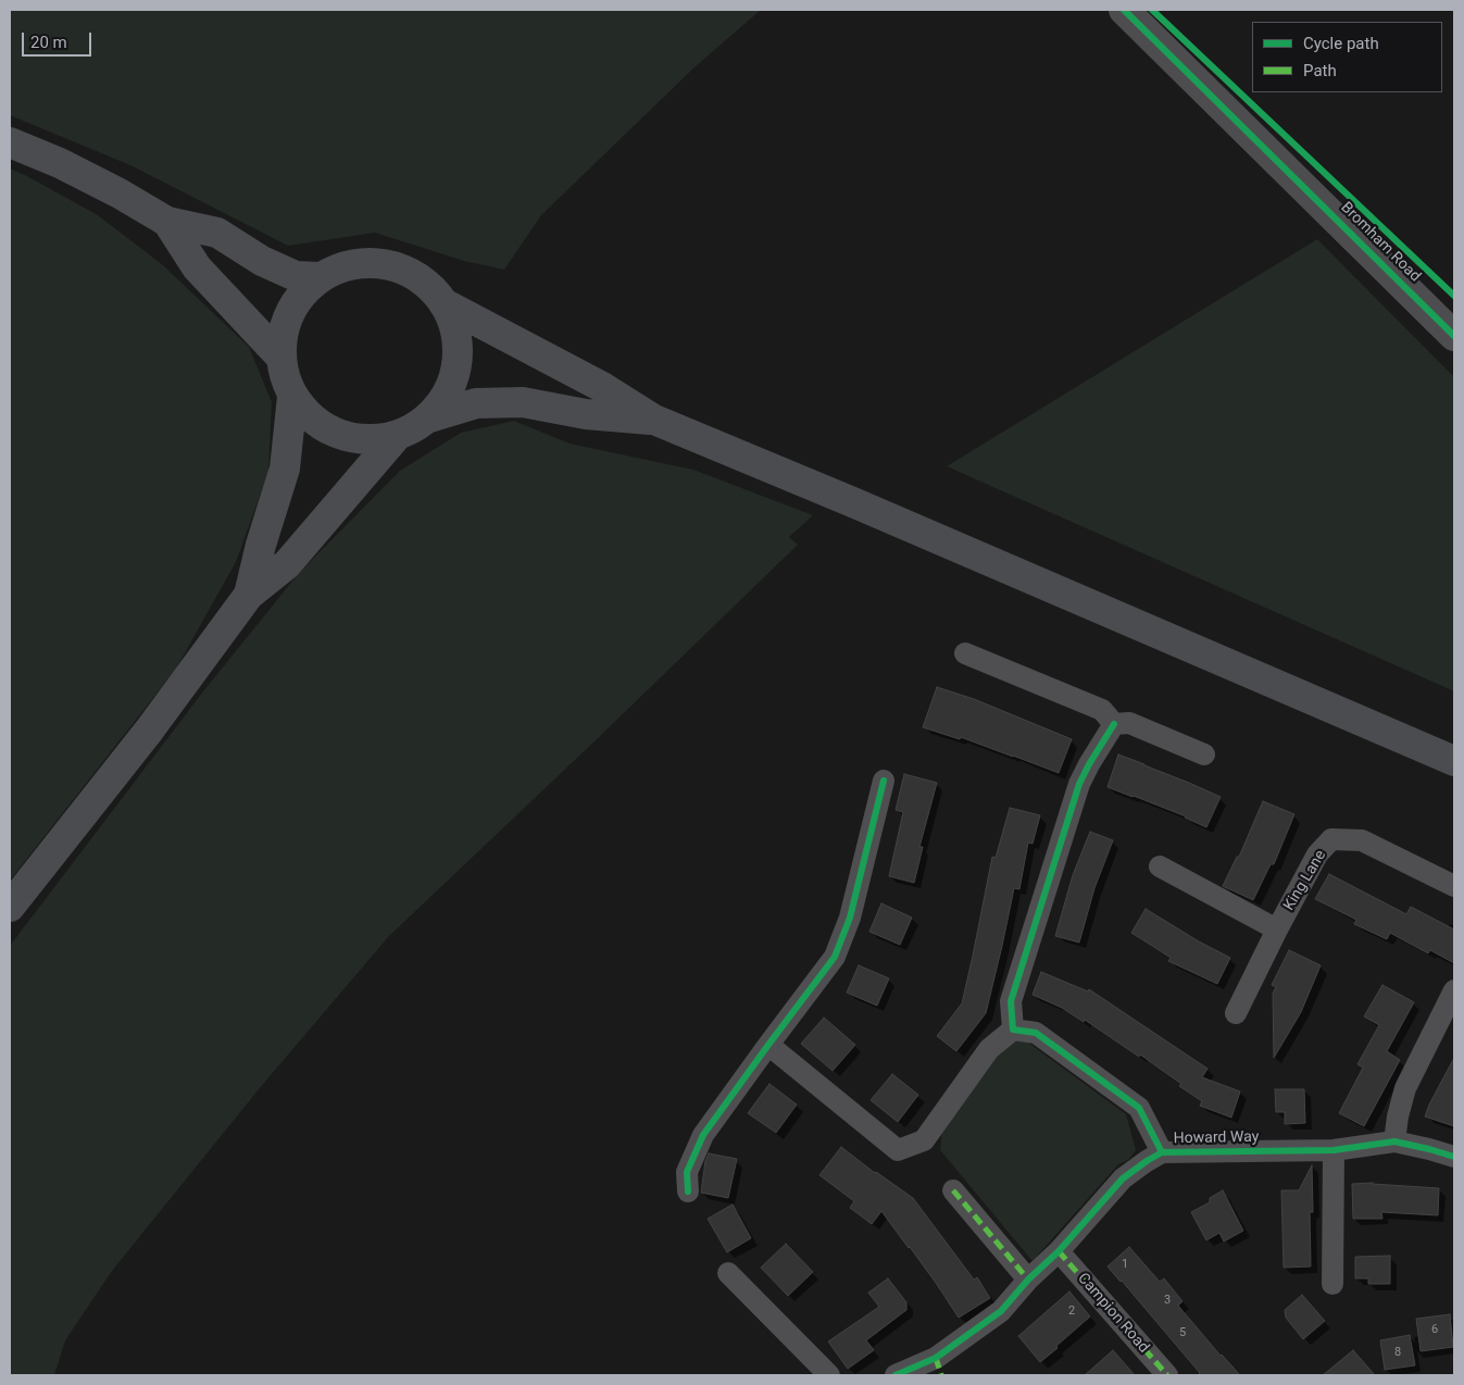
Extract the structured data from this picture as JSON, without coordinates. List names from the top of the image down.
{
  "streets": {
    "street": [
      "Bromham Road",
      "King Lane",
      "Howard Way",
      "Campion Road"
    ]
  },
  "crossings": [
    ["Howard Way", "Campion Road"]
  ],
  "house_numbers": [
    "1",
    "3",
    "2",
    "6",
    "5",
    "8"
  ],
  "legend": ["Cycle path", "Path"],
  "scale_bar": "20 m"
}
